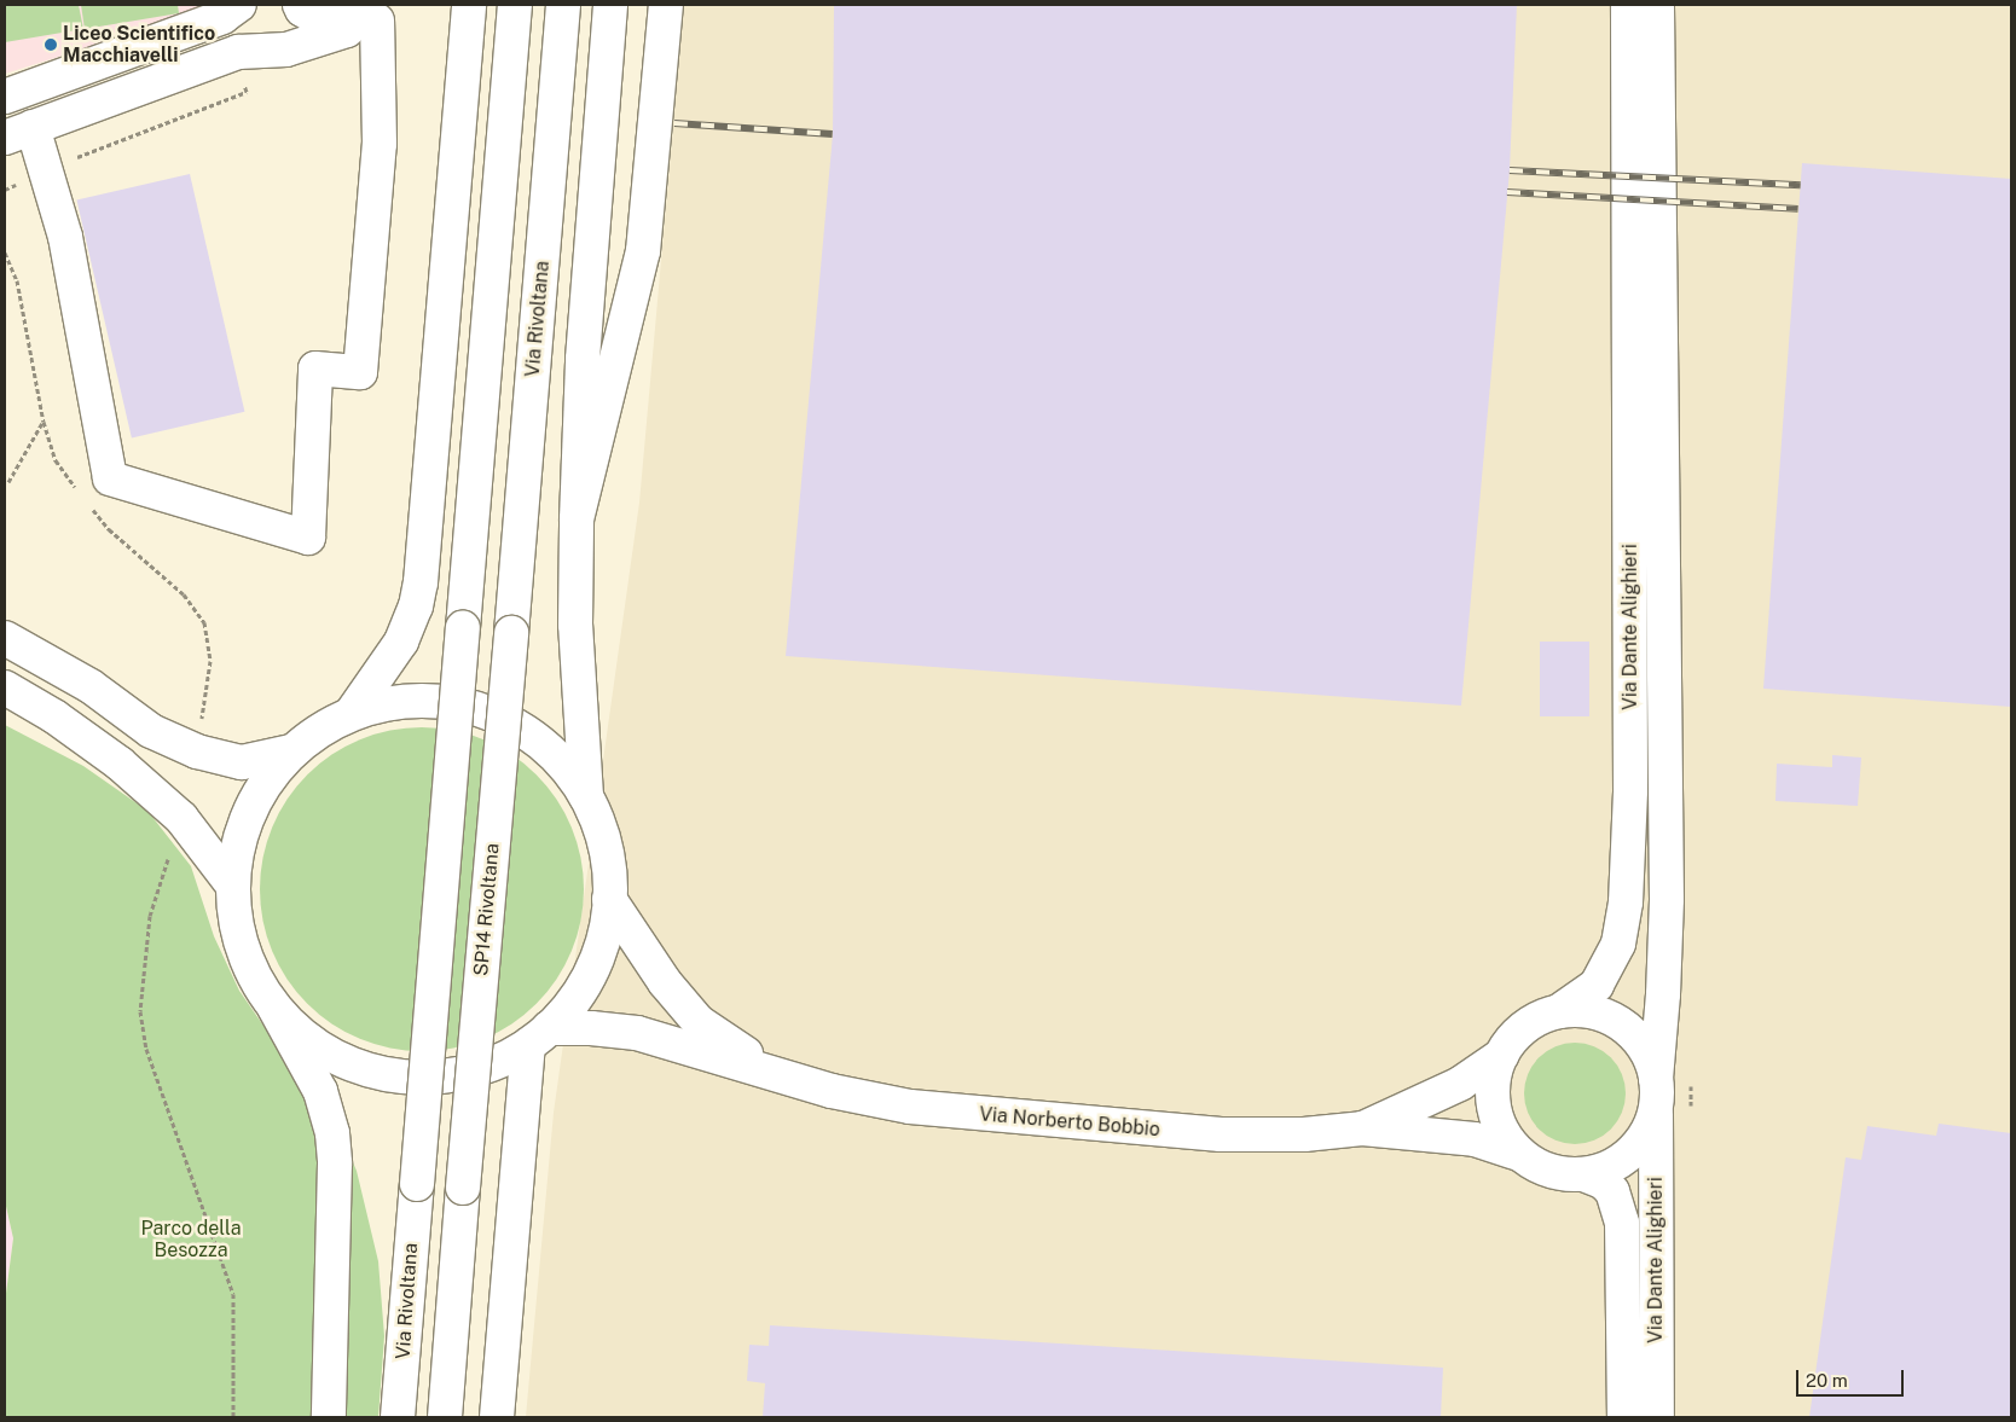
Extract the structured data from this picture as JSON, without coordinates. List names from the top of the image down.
{
  "streets": {
    "main road": [
      "Via Rivoltana",
      "Via Dante Alighieri",
      "SP14 Rivoltana",
      "Via Norberto Bobbio"
    ]
  },
  "crossings": [
    ["Via Rivoltana", "SP14 Rivoltana"],
    ["Via Dante Alighieri", "Via Norberto Bobbio"]
  ],
  "parks": ["Parco della Besozza"],
  "places": ["Liceo Scientifico Macchiavelli"],
  "scale_bar": "20 m"
}
